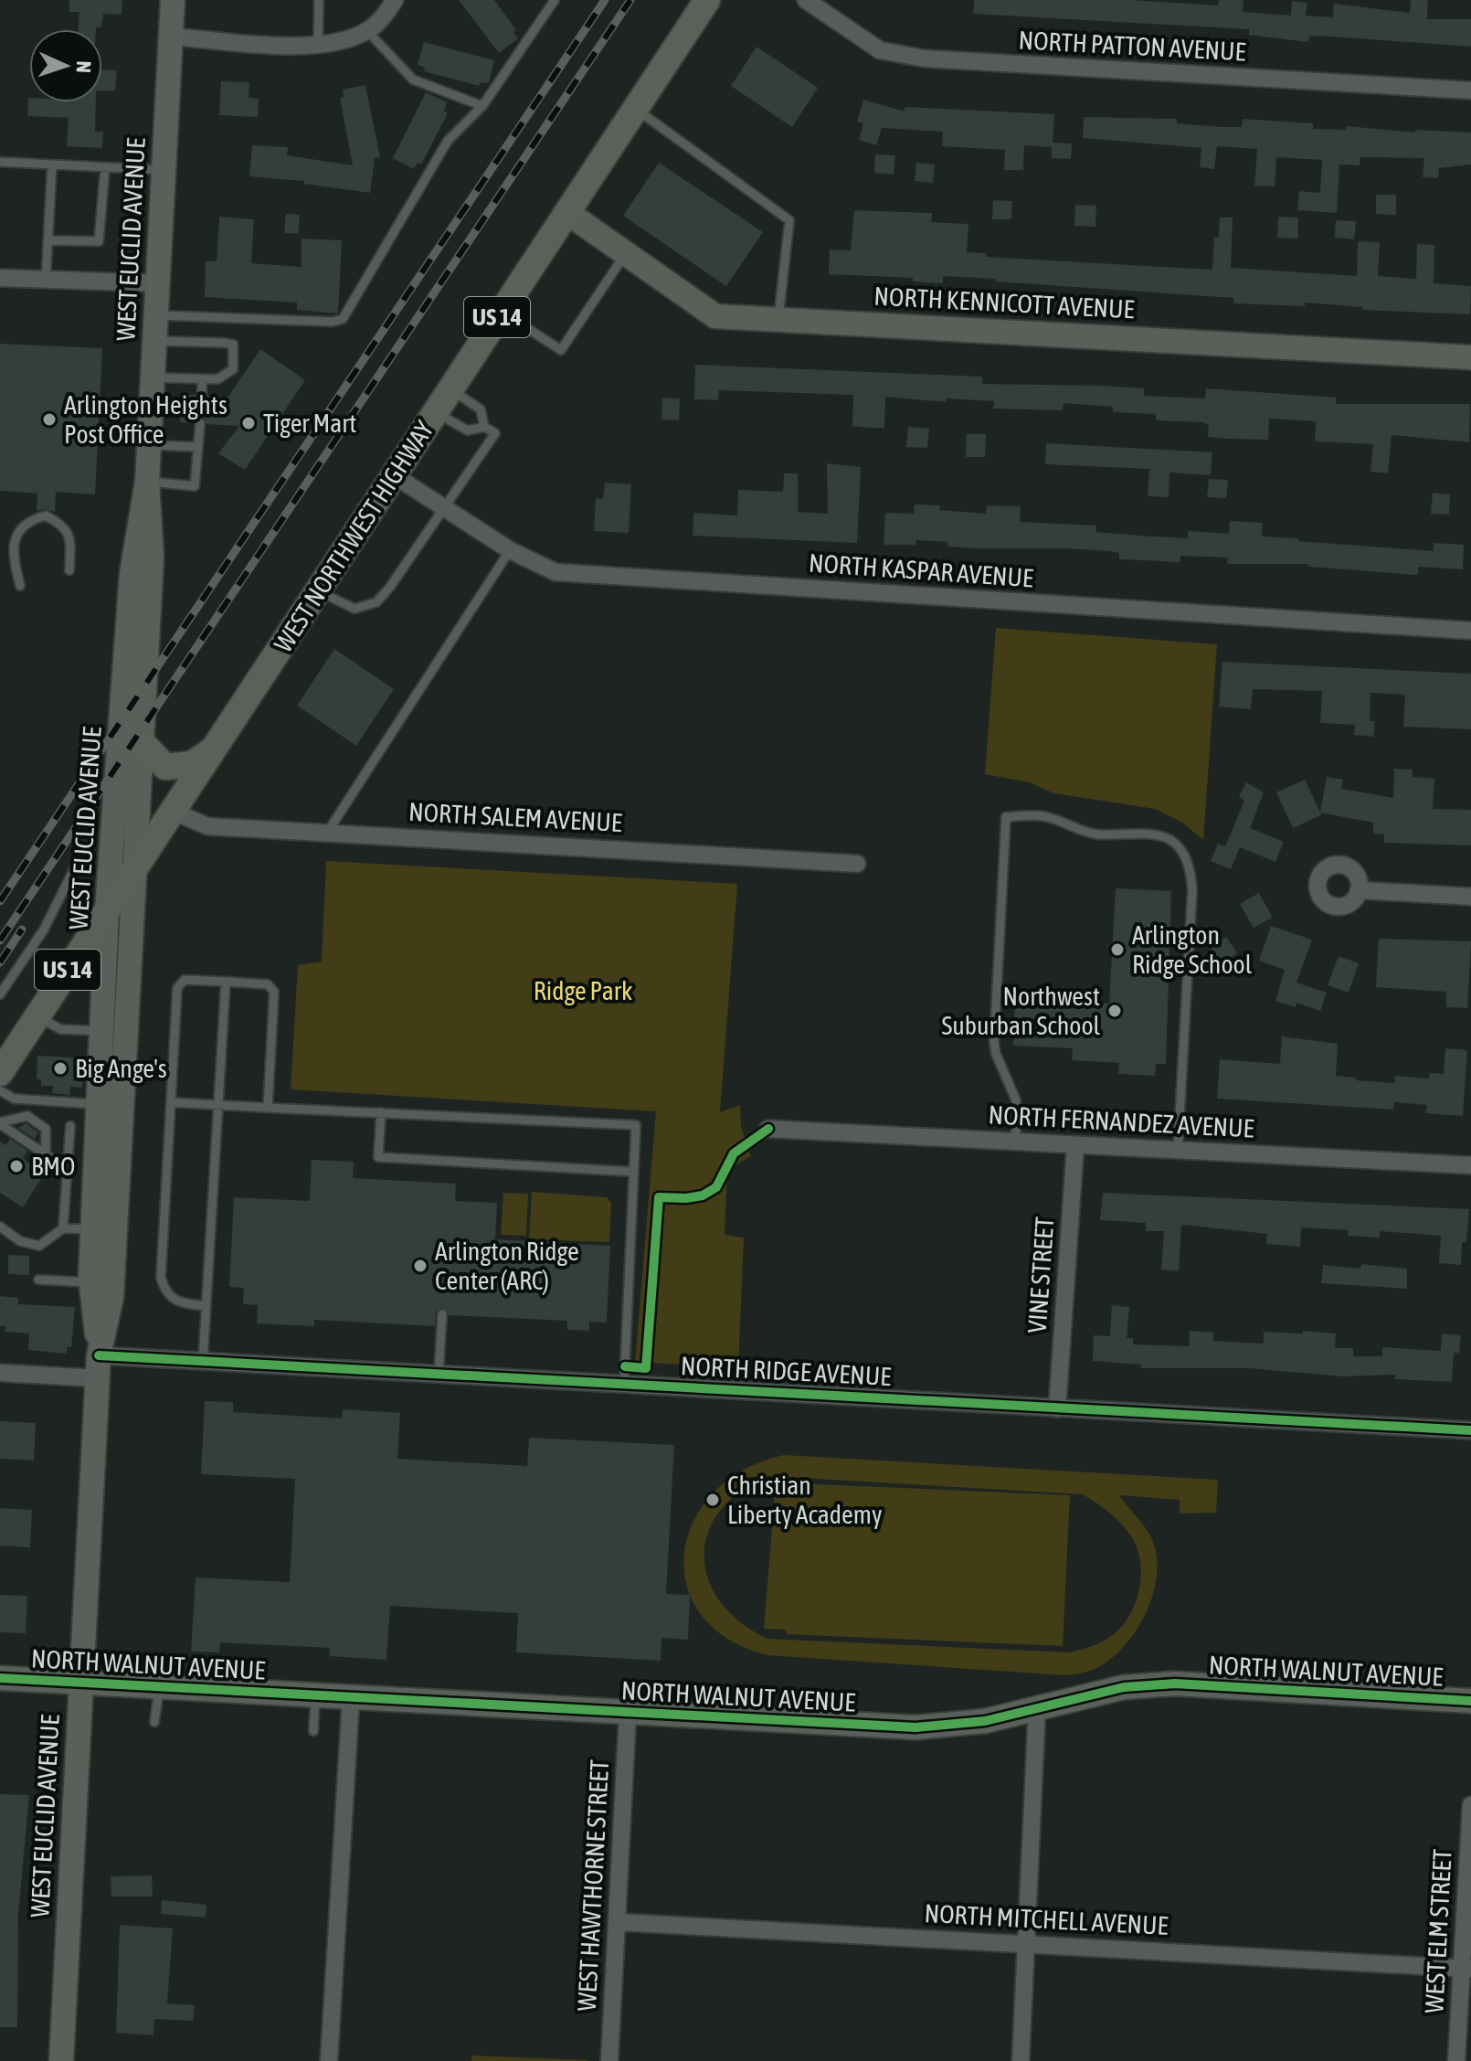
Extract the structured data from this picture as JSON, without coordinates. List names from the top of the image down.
{
  "streets": {
    "main road": ["US 14", "WEST NORTHWEST HIGHWAY"],
    "street": [
      "NORTH PATTON AVENUE",
      "WEST EUCLID AVENUE",
      "NORTH KENNICOTT AVENUE",
      "NORTH KASPAR AVENUE",
      "NORTH SALEM AVENUE",
      "NORTH FERNANDEZ AVENUE",
      "VINE STREET",
      "NORTH RIDGE AVENUE",
      "NORTH WALNUT AVENUE",
      "WEST HAWTHORNE STREET",
      "NORTH MITCHELL AVENUE",
      "WEST ELM STREET"
    ]
  },
  "crossings": [
    ["WEST EUCLID AVENUE", "WEST NORTHWEST HIGHWAY"],
    ["WEST EUCLID AVENUE", "NORTH RIDGE AVENUE"],
    ["WEST EUCLID AVENUE", "NORTH WALNUT AVENUE"],
    ["NORTH KENNICOTT AVENUE", "WEST NORTHWEST HIGHWAY"],
    ["WEST NORTHWEST HIGHWAY", "NORTH KASPAR AVENUE"],
    ["WEST NORTHWEST HIGHWAY", "NORTH SALEM AVENUE"],
    ["NORTH FERNANDEZ AVENUE", "VINE STREET"],
    ["VINE STREET", "NORTH RIDGE AVENUE"],
    ["NORTH WALNUT AVENUE", "WEST HAWTHORNE STREET"],
    ["WEST HAWTHORNE STREET", "NORTH MITCHELL AVENUE"],
    ["NORTH MITCHELL AVENUE", "WEST ELM STREET"]
  ],
  "parks": ["Ridge Park"],
  "places": [
    "Arlington Heights Post Office",
    "Tiger Mart",
    "Arlington Ridge School",
    "Northwest Suburban School",
    "Big Ange's",
    "BMO",
    "Arlington Ridge Center (ARC)",
    "Christian Liberty Academy"
  ],
  "north": "right"
}
